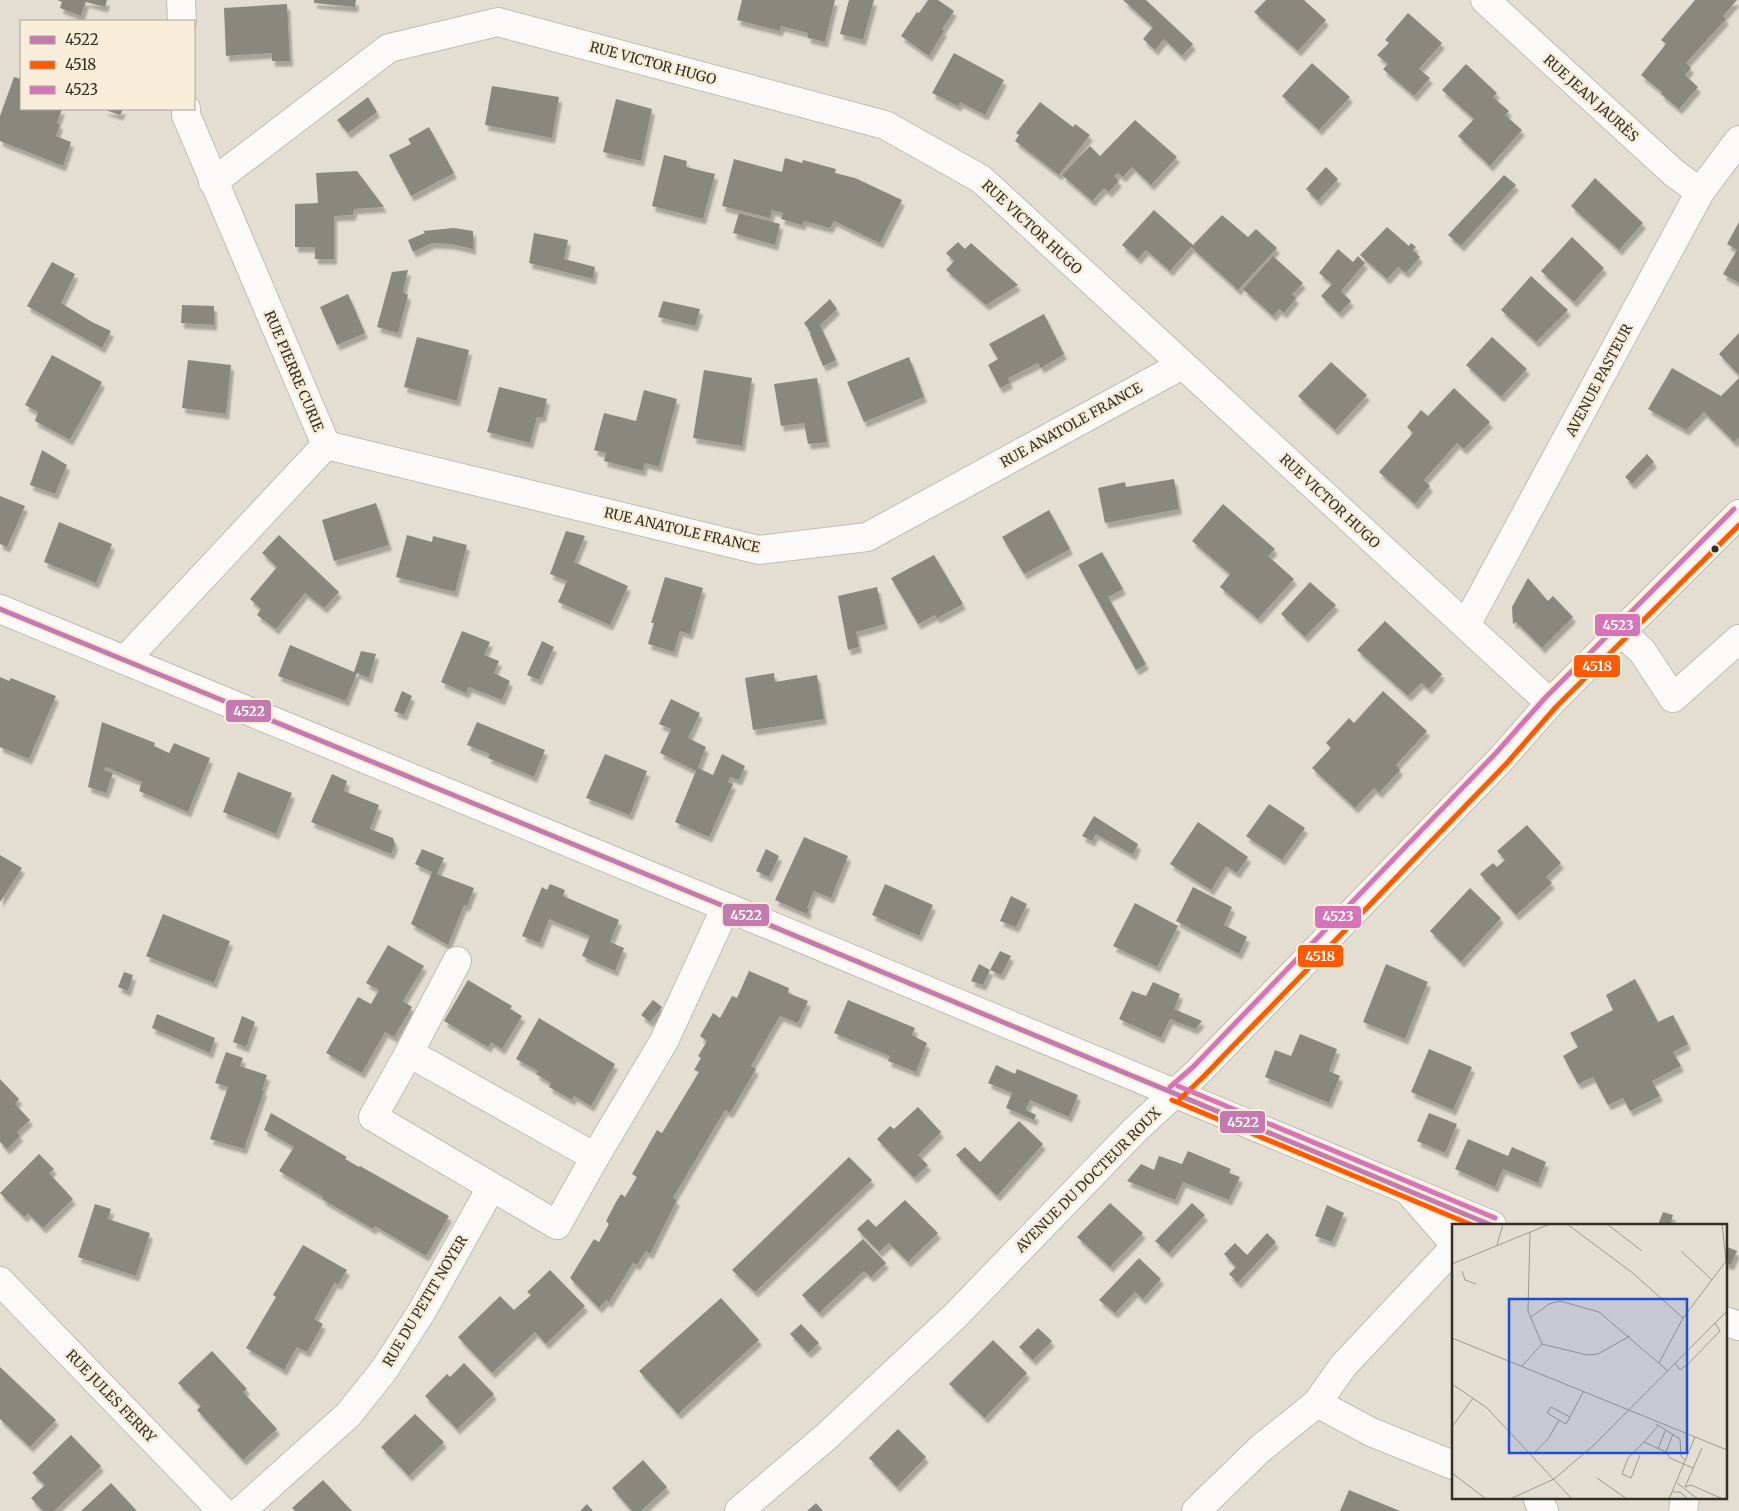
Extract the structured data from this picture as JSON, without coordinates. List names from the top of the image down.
{
  "streets": {
    "street": [
      "RUE VICTOR HUGO",
      "RUE JEAN JAURÈS",
      "RUE PIERRE CURIE",
      "AVENUE PASTEUR",
      "RUE ANATOLE FRANCE",
      "AVENUE DU DOCTEUR ROUX",
      "RUE DU PETIT NOYER",
      "RUE JULES FERRY"
    ]
  },
  "crossings": [
    ["RUE VICTOR HUGO", "RUE PIERRE CURIE"],
    ["RUE VICTOR HUGO", "AVENUE PASTEUR"],
    ["RUE VICTOR HUGO", "RUE ANATOLE FRANCE"],
    ["RUE VICTOR HUGO", "AVENUE DU DOCTEUR ROUX"],
    ["RUE JEAN JAURÈS", "AVENUE PASTEUR"],
    ["RUE PIERRE CURIE", "RUE ANATOLE FRANCE"]
  ],
  "lines": ["transit line 4523", "transit line 4518", "transit line 4522"],
  "legend": ["4522", "4518", "4523"]
}
